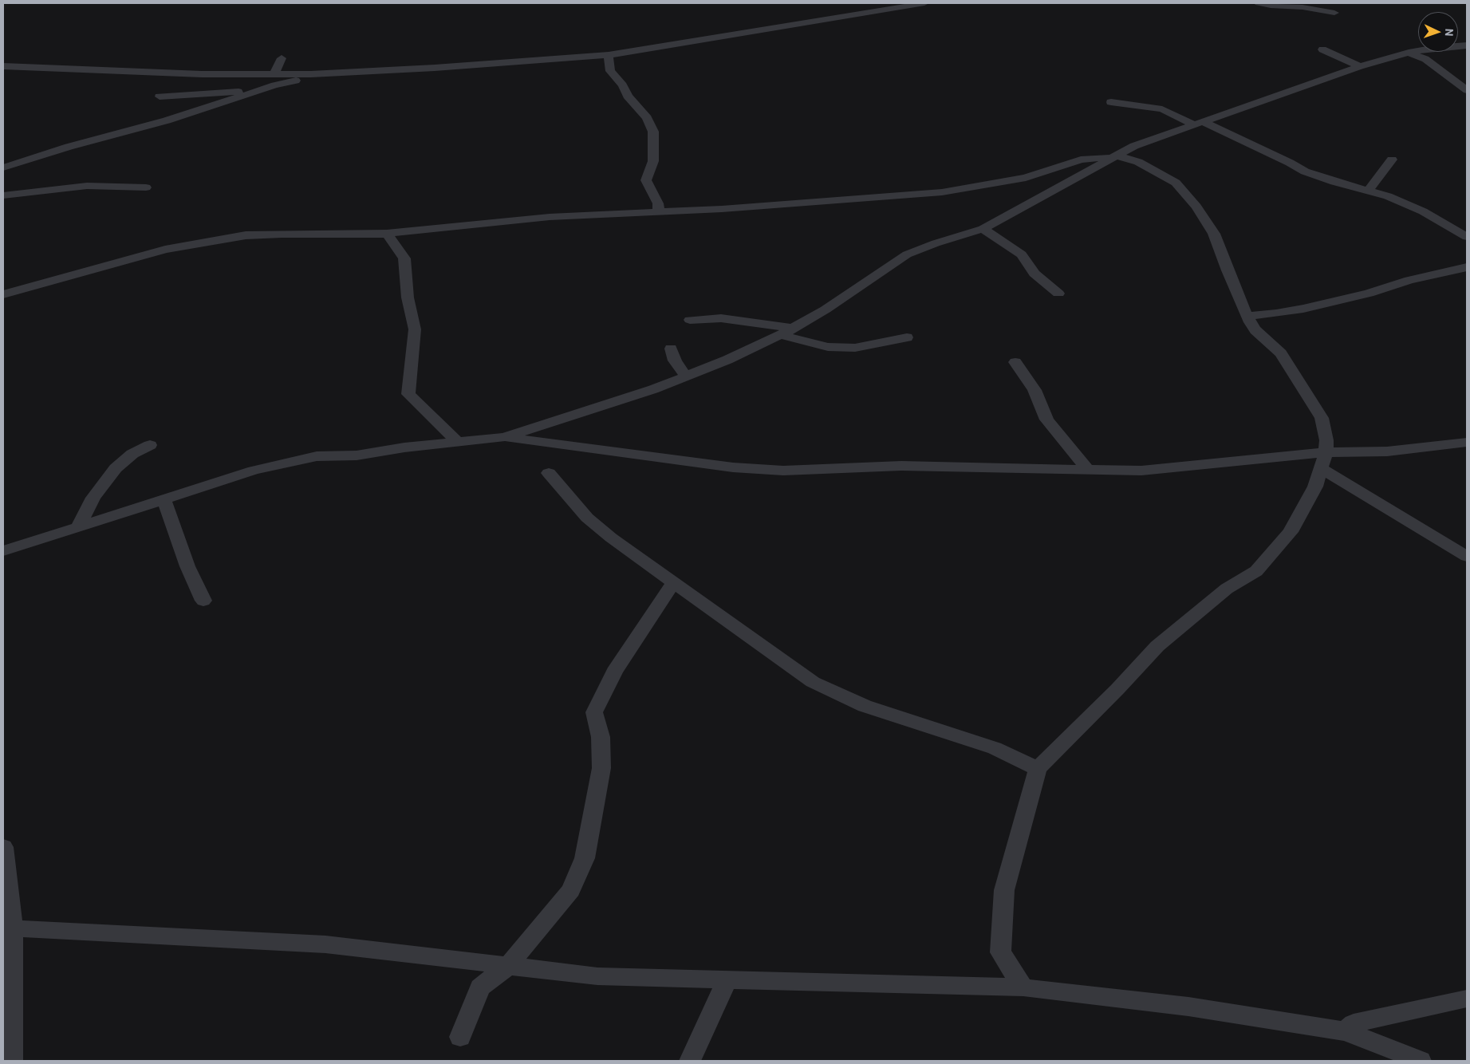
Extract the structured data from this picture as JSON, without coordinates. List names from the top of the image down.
{
  "north": "right"
}
